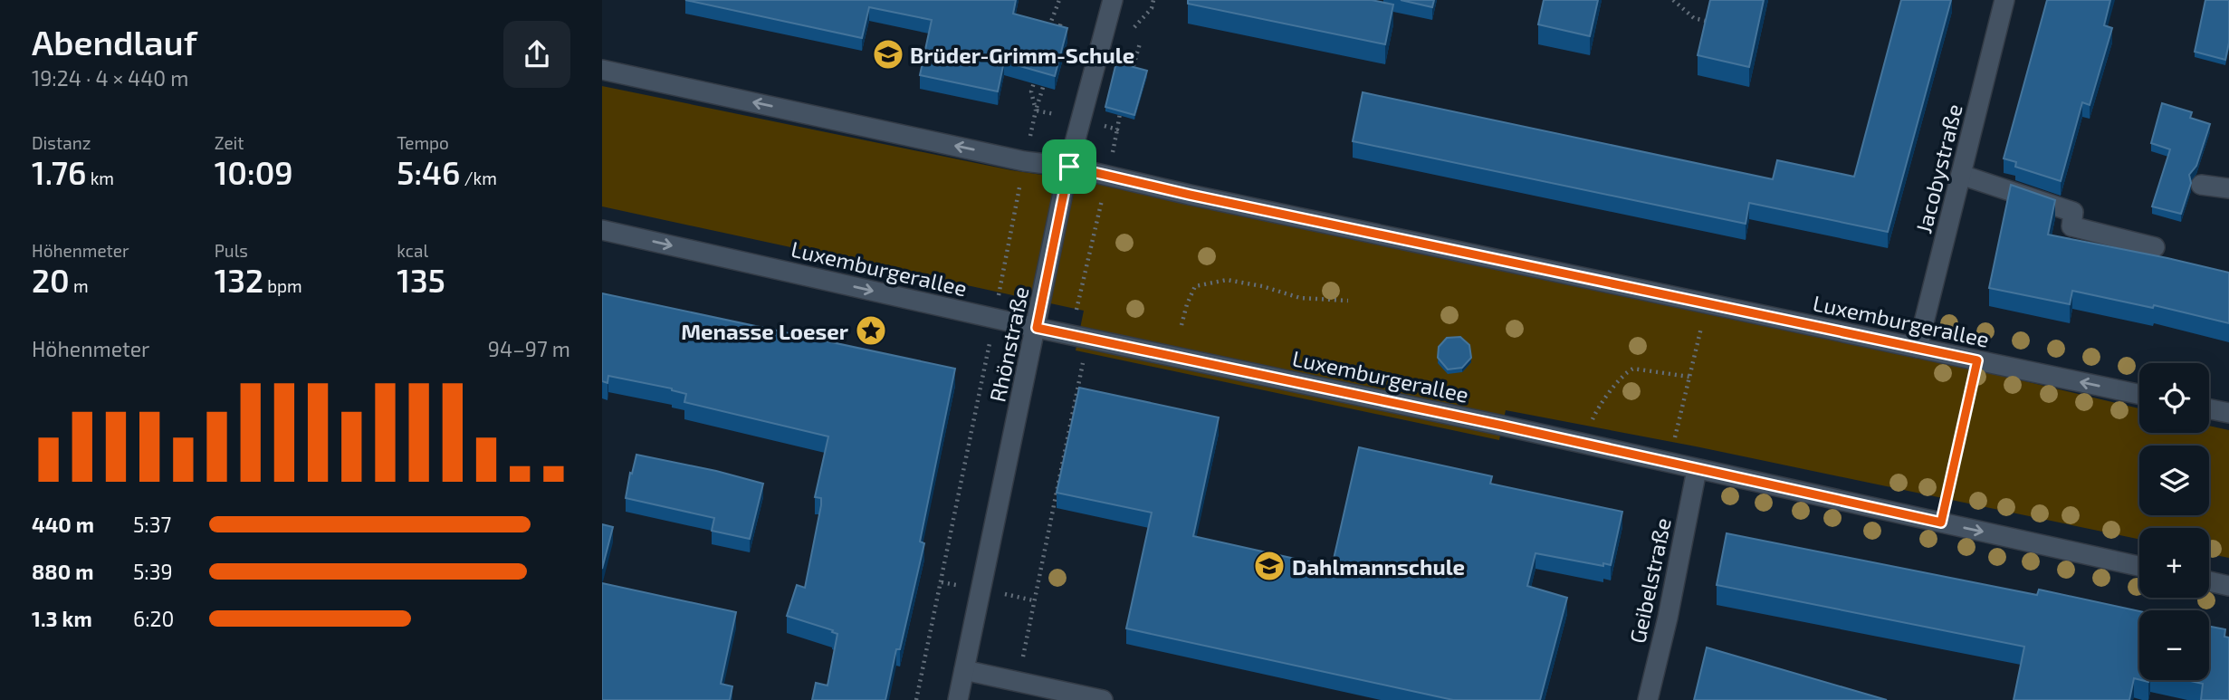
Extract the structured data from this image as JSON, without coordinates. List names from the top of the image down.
{
  "streets": {
    "street": [
      "Jacobystraße",
      "Luxemburgerallee",
      "Rhönstraße",
      "Geibelstraße"
    ]
  },
  "crossings": [
    ["Jacobystraße", "Luxemburgerallee"],
    ["Luxemburgerallee", "Rhönstraße"],
    ["Luxemburgerallee", "Geibelstraße"]
  ],
  "places": {
    "school or university": ["Brüder-Grimm-Schule", "Dahlmannschule"],
    "place": ["Menasse Loeser"]
  },
  "page": {
    "heading": ["Abendlauf", "19:24 · 4 × 440 m"],
    "stats": [
      ["Distanz", "1.76 km"],
      ["Zeit", "10:09"],
      ["Tempo", "5:46 /km"],
      ["Höhenmeter", "20 m"],
      ["Puls", "132 bpm"],
      ["kcal", "135"]
    ],
    "chart": ["Höhenmeter", "94–97 m"],
    "map_buttons": ["+", "−"],
    "list": [
      {
        "name": "440 m",
        "note": "5:37"
      },
      {
        "name": "880 m",
        "note": "5:39"
      },
      {
        "name": "1.3 km",
        "note": "6:20"
      }
    ]
  }
}
